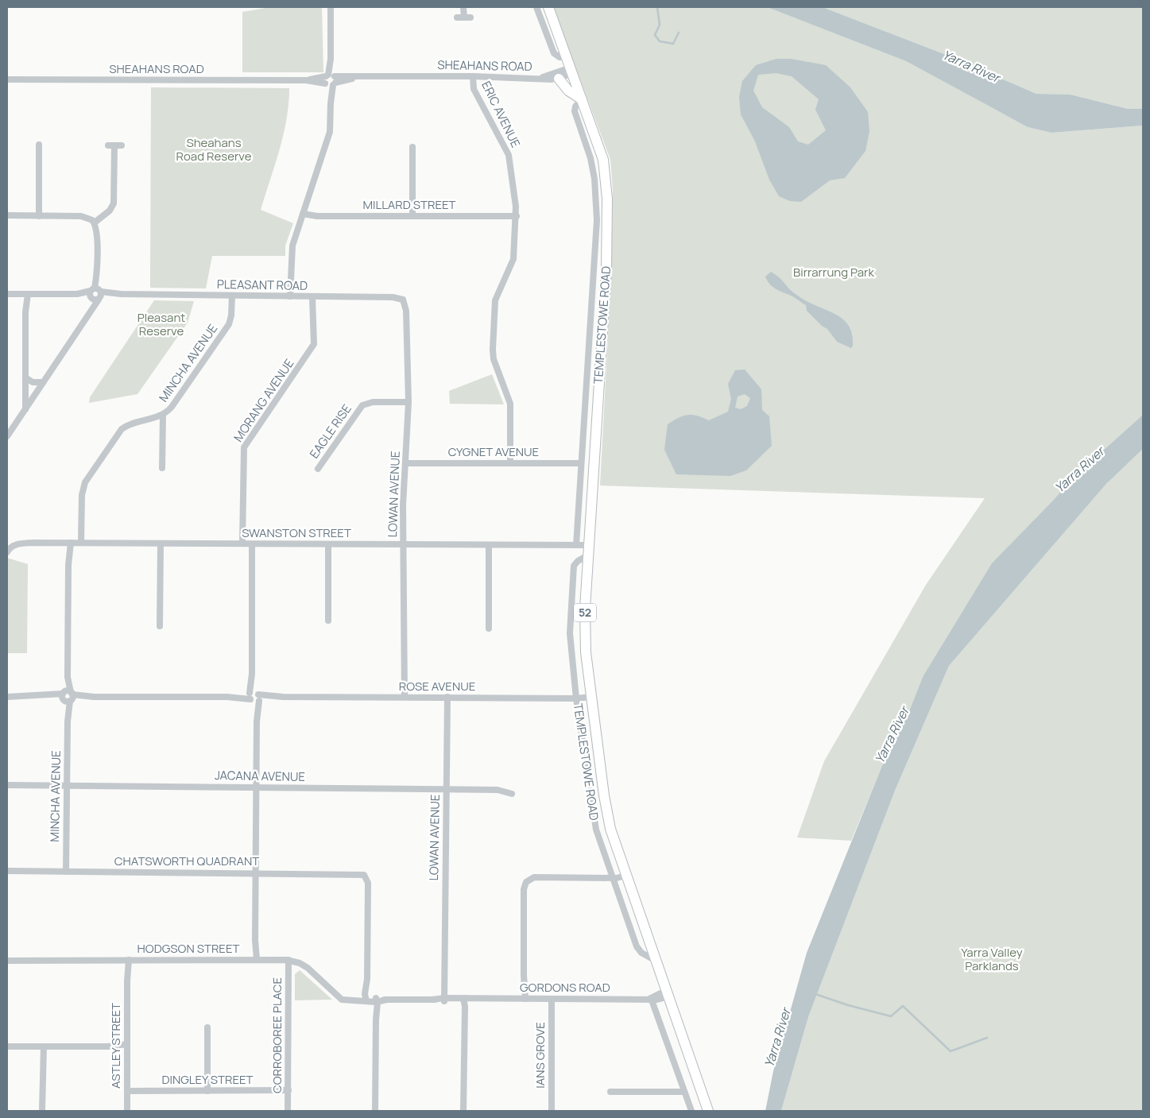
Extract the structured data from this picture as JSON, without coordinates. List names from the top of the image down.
{
  "streets": {
    "main road": ["TEMPLESTOWE ROAD", "52"],
    "street": [
      "SHEAHANS ROAD",
      "ERIC AVENUE",
      "MILLARD STREET",
      "PLEASANT ROAD",
      "MINCHA AVENUE",
      "MORANG AVENUE",
      "EAGLE RISE",
      "CYGNET AVENUE",
      "LOWAN AVENUE",
      "SWANSTON STREET",
      "ROSE AVENUE",
      "JACANA AVENUE",
      "CHATSWORTH QUADRANT",
      "HODGSON STREET",
      "GORDONS ROAD",
      "CORROBOREE PLACE",
      "ASTLEY STREET",
      "IANS GROVE",
      "DINGLEY STREET"
    ]
  },
  "crossings": [
    ["SHEAHANS ROAD", "ERIC AVENUE"],
    ["SHEAHANS ROAD", "TEMPLESTOWE ROAD"],
    ["ERIC AVENUE", "MILLARD STREET"],
    ["ERIC AVENUE", "CYGNET AVENUE"],
    ["PLEASANT ROAD", "MINCHA AVENUE"],
    ["PLEASANT ROAD", "MORANG AVENUE"],
    ["PLEASANT ROAD", "LOWAN AVENUE"],
    ["TEMPLESTOWE ROAD", "CYGNET AVENUE"],
    ["TEMPLESTOWE ROAD", "SWANSTON STREET"],
    ["TEMPLESTOWE ROAD", "ROSE AVENUE"],
    ["TEMPLESTOWE ROAD", "GORDONS ROAD"],
    ["MINCHA AVENUE", "SWANSTON STREET"],
    ["MINCHA AVENUE", "ROSE AVENUE"],
    ["MINCHA AVENUE", "JACANA AVENUE"],
    ["MINCHA AVENUE", "CHATSWORTH QUADRANT"],
    ["MORANG AVENUE", "SWANSTON STREET"],
    ["EAGLE RISE", "LOWAN AVENUE"],
    ["CYGNET AVENUE", "LOWAN AVENUE"],
    ["LOWAN AVENUE", "SWANSTON STREET"],
    ["LOWAN AVENUE", "ROSE AVENUE"],
    ["LOWAN AVENUE", "JACANA AVENUE"],
    ["LOWAN AVENUE", "GORDONS ROAD"],
    ["HODGSON STREET", "GORDONS ROAD"],
    ["HODGSON STREET", "CORROBOREE PLACE"],
    ["HODGSON STREET", "ASTLEY STREET"],
    ["GORDONS ROAD", "IANS GROVE"],
    ["CORROBOREE PLACE", "DINGLEY STREET"],
    ["ASTLEY STREET", "DINGLEY STREET"]
  ],
  "water": ["Yarra River"],
  "parks": [
    "Sheahans Road Reserve",
    "Birrarrung Park",
    "Pleasant Reserve",
    "Yarra Valley Parklands"
  ]
}
